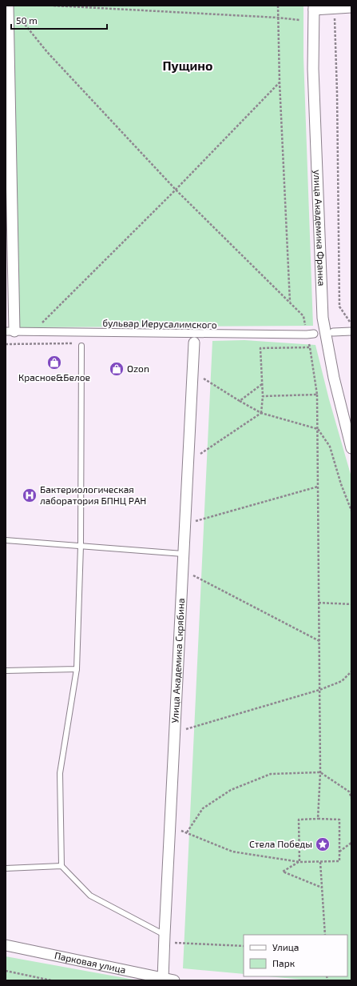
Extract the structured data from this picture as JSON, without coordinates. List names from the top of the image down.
{
  "streets": {
    "street": [
      "улица Академика Франка",
      "бульвар Иерусалимского",
      "Улица Академика Скрябина",
      "Парковая улица"
    ]
  },
  "crossings": [
    ["Улица Академика Скрябина", "Парковая улица"]
  ],
  "districts": ["Пущино"],
  "places": {
    "shop": ["Красное&Белое", "Ozon"],
    "hospital": ["Бактериологическая лаборатория БПНЦ РАН"],
    "place": ["Стела Победы"]
  },
  "legend": ["Улица", "Парк"],
  "scale_bar": "50 m"
}
